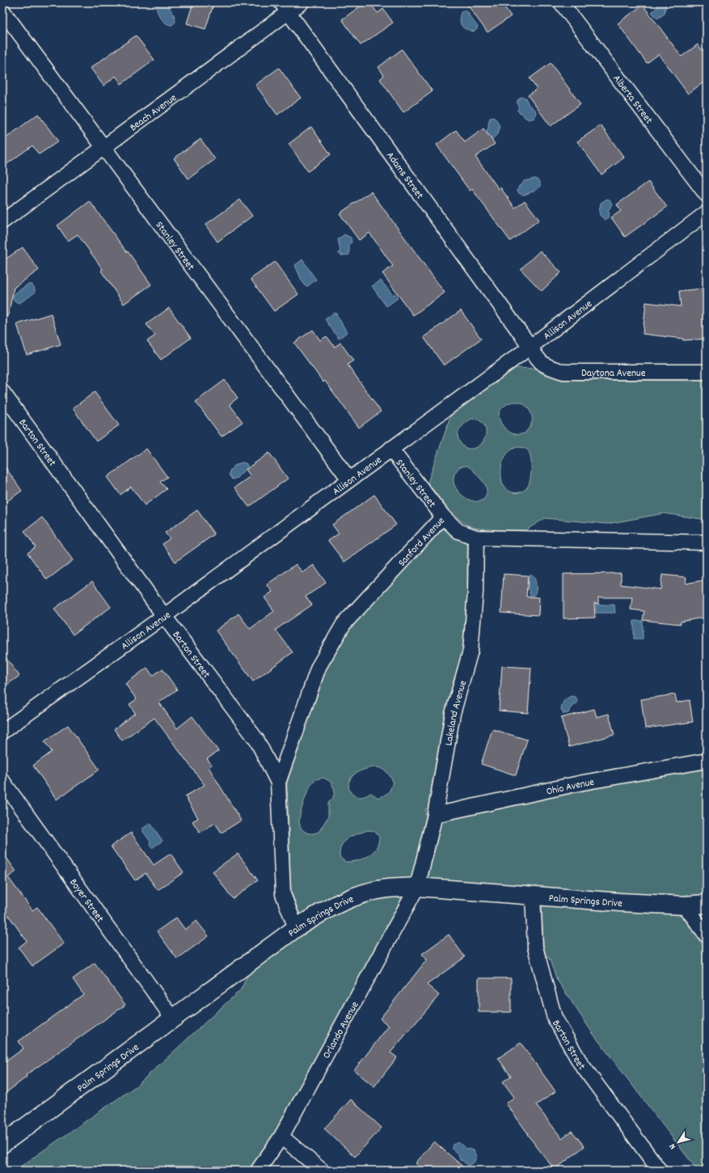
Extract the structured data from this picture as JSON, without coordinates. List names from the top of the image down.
{
  "streets": {
    "street": [
      "Alberta Street",
      "Beach Avenue",
      "Adams Street",
      "Stanley Street",
      "Allison Avenue",
      "Daytona Avenue",
      "Barton Street",
      "Sanford Avenue",
      "Lakeland Avenue",
      "Ohio Avenue",
      "Boyer Street",
      "Palm Springs Drive",
      "Orlando Avenue"
    ]
  },
  "crossings": [
    ["Beach Avenue", "Adams Street"],
    ["Beach Avenue", "Stanley Street"],
    ["Adams Street", "Allison Avenue"],
    ["Adams Street", "Daytona Avenue"],
    ["Stanley Street", "Allison Avenue"],
    ["Stanley Street", "Sanford Avenue"],
    ["Allison Avenue", "Daytona Avenue"],
    ["Allison Avenue", "Barton Street"],
    ["Barton Street", "Sanford Avenue"],
    ["Barton Street", "Palm Springs Drive"],
    ["Sanford Avenue", "Lakeland Avenue"],
    ["Lakeland Avenue", "Ohio Avenue"],
    ["Lakeland Avenue", "Palm Springs Drive"],
    ["Lakeland Avenue", "Orlando Avenue"],
    ["Boyer Street", "Palm Springs Drive"],
    ["Palm Springs Drive", "Orlando Avenue"]
  ],
  "north": "bottom left"
}
